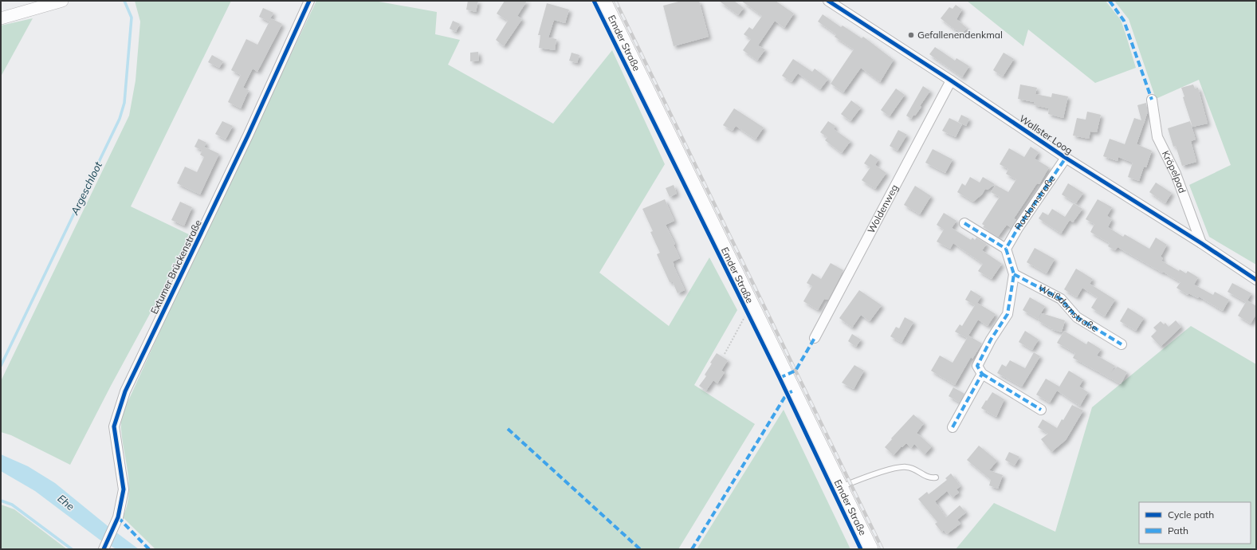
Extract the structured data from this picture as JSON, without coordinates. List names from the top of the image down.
{
  "streets": {
    "main road": ["Emder Straße"],
    "street": [
      "Wallster Loog",
      "Kröpelpad",
      "Rotdornstraße",
      "Woldenweg",
      "Extumer Brückenstraße",
      "Weißdornstraße"
    ]
  },
  "crossings": [
    ["Wallster Loog", "Kröpelpad"],
    ["Wallster Loog", "Rotdornstraße"],
    ["Wallster Loog", "Woldenweg"]
  ],
  "water": ["Argeschloot", "Ehe"],
  "places": ["Gefallenendenkmal"],
  "legend": ["Cycle path", "Path"]
}
